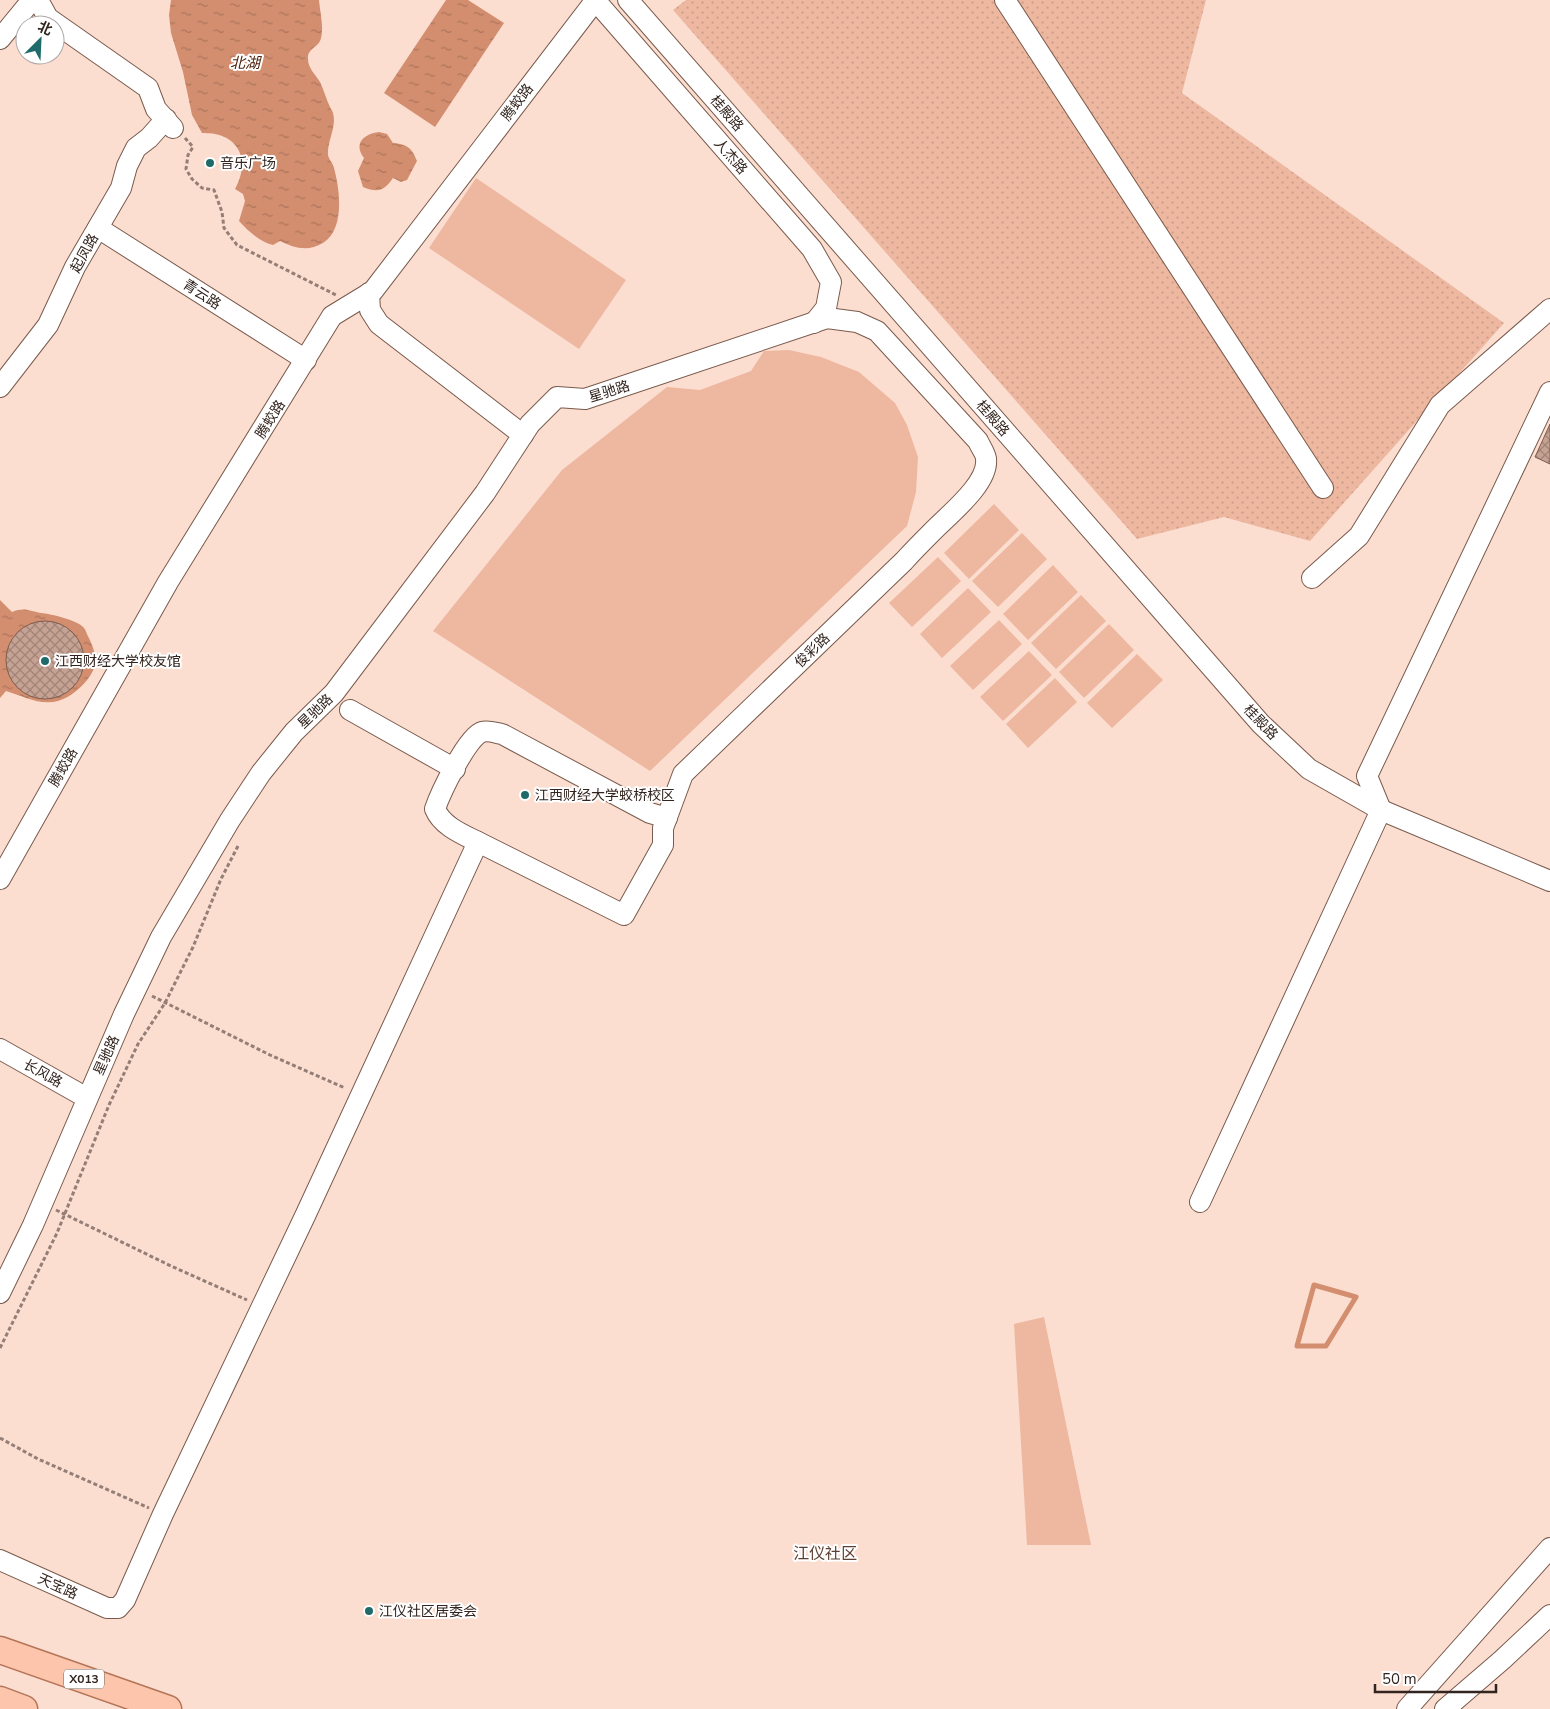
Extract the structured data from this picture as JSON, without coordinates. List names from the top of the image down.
{
  "streets": {
    "main road": ["X013"],
    "street": [
      "腾蛟路",
      "桂殿路",
      "人杰路",
      "起凤路",
      "青云路",
      "星驰路",
      "俊彩路",
      "长风路",
      "天宝路"
    ]
  },
  "crossings": [
    ["腾蛟路", "人杰路"],
    ["腾蛟路", "青云路"],
    ["人杰路", "星驰路"],
    ["人杰路", "俊彩路"],
    ["起凤路", "青云路"],
    ["星驰路", "俊彩路"],
    ["星驰路", "长风路"]
  ],
  "districts": ["江仪社区"],
  "water": ["北湖"],
  "places": [
    "音乐广场",
    "江西财经大学校友馆",
    "江西财经大学蛟桥校区",
    "江仪社区居委会"
  ],
  "scale_bar": "50 m",
  "north": "top right"
}
